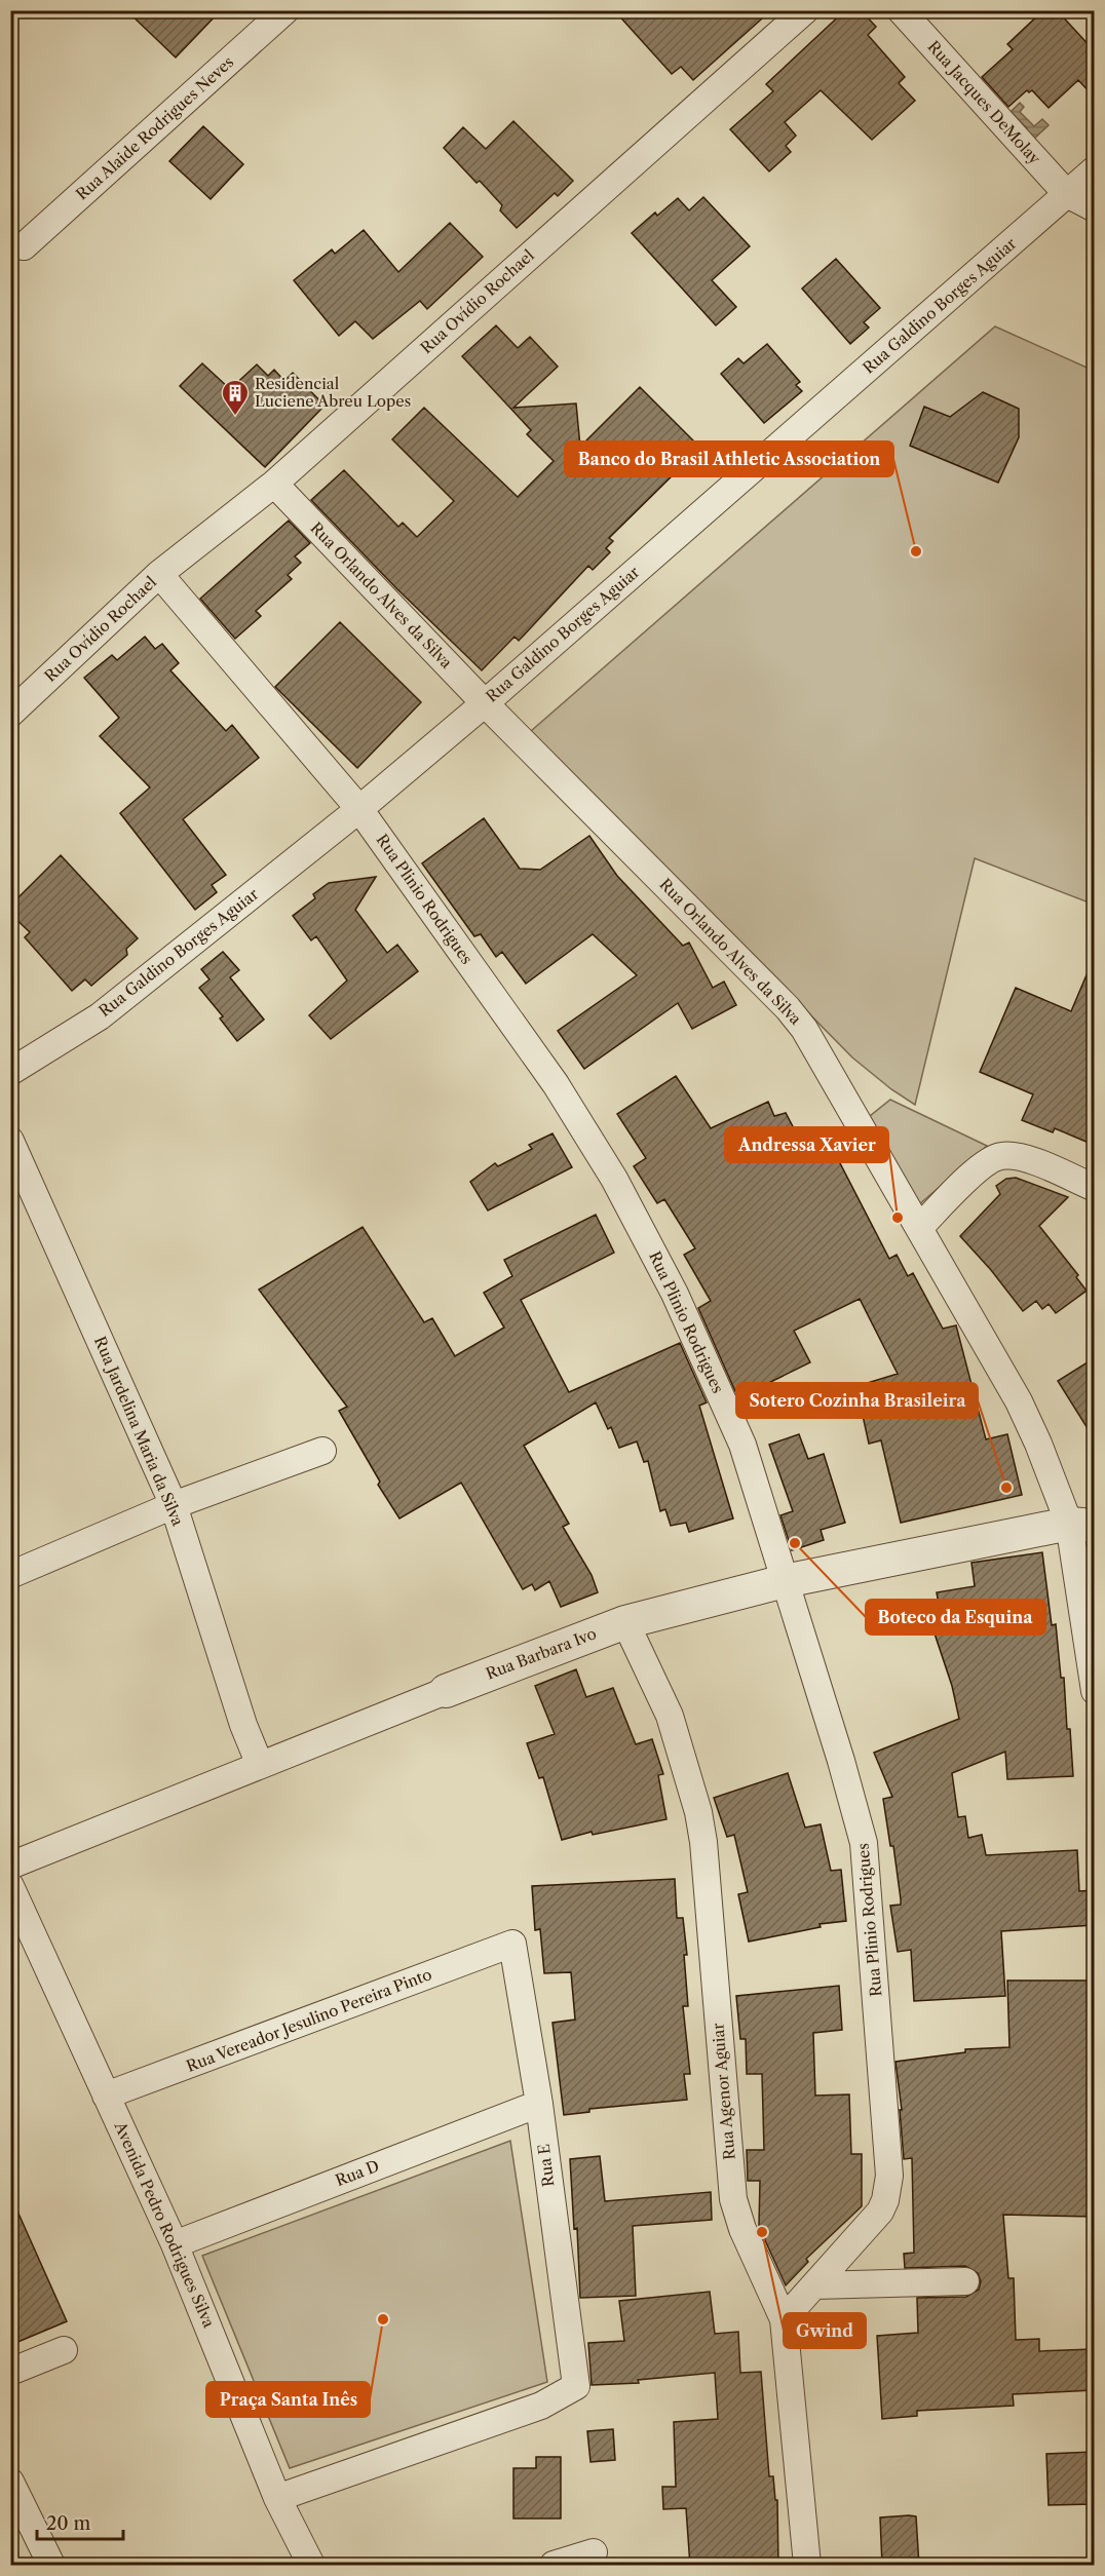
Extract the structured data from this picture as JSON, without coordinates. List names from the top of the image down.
{
  "streets": {
    "street": [
      "Rua Jacques DeMolay",
      "Rua Alaide Rodrigues Neves",
      "Rua Ovídio Rochael",
      "Rua Galdino Borges Aguiar",
      "Rua Orlando Alves da Silva",
      "Rua Plinio Rodrigues",
      "Rua Jardelina Maria da Silva",
      "Rua Barbara Ivo",
      "Rua Vereador Jesulino Pereira Pinto",
      "Rua Agenor Aguiar",
      "Rua E",
      "Rua D",
      "Avenida Pedro Rodrigues Silva"
    ]
  },
  "crossings": [
    ["Rua Jacques DeMolay", "Rua Galdino Borges Aguiar"],
    ["Rua Ovídio Rochael", "Rua Orlando Alves da Silva"],
    ["Rua Ovídio Rochael", "Rua Plinio Rodrigues"],
    ["Rua Galdino Borges Aguiar", "Rua Orlando Alves da Silva"],
    ["Rua Galdino Borges Aguiar", "Rua Plinio Rodrigues"],
    ["Rua Orlando Alves da Silva", "Rua Barbara Ivo"],
    ["Rua Plinio Rodrigues", "Rua Barbara Ivo"],
    ["Rua Plinio Rodrigues", "Rua Agenor Aguiar"],
    ["Rua Jardelina Maria da Silva", "Rua Barbara Ivo"],
    ["Rua Barbara Ivo", "Rua Agenor Aguiar"],
    ["Rua Vereador Jesulino Pereira Pinto", "Rua E"],
    ["Rua Vereador Jesulino Pereira Pinto", "Avenida Pedro Rodrigues Silva"],
    ["Rua E", "Rua D"],
    ["Rua E", "Avenida Pedro Rodrigues Silva"],
    ["Rua D", "Avenida Pedro Rodrigues Silva"]
  ],
  "places": {
    "building": ["Residencial Luciene Abreu Lopes"],
    "other": [
      "Banco do Brasil Athletic Association",
      "Andressa Xavier",
      "Sotero Cozinha Brasileira",
      "Boteco da Esquina",
      "Gwind",
      "Praça Santa Inês"
    ]
  },
  "scale_bar": "20 m"
}
